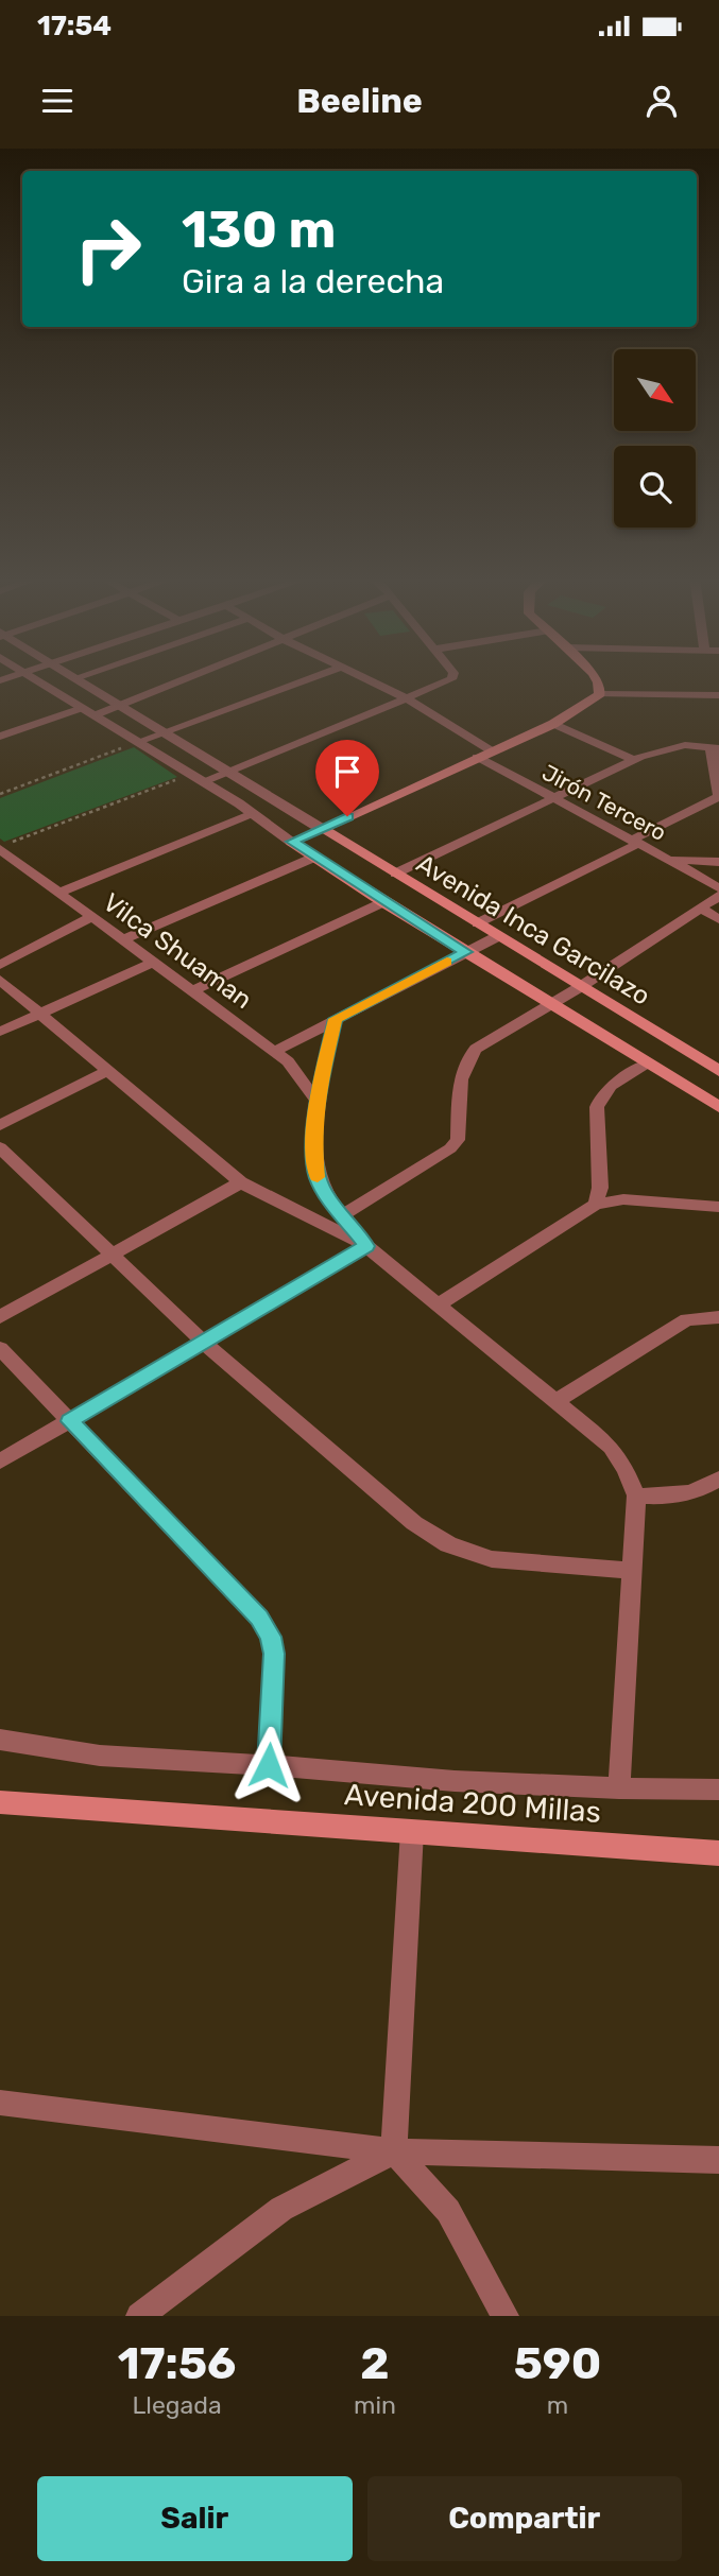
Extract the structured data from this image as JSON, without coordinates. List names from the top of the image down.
{
  "streets": {
    "main road": ["Avenida Inca Garcilazo", "Avenida 200 Millas"],
    "street": ["Jirón Tercero", "Vilca Shuaman"]
  },
  "north": "bottom right",
  "page": {
    "status": "17:54",
    "header": "Beeline",
    "turn": ["130 m", "Gira a la derecha"],
    "eta": [
      "17:56",
      "Llegada",
      "2",
      "min",
      "590",
      "m"
    ],
    "buttons": ["Salir", "Compartir"]
  }
}
